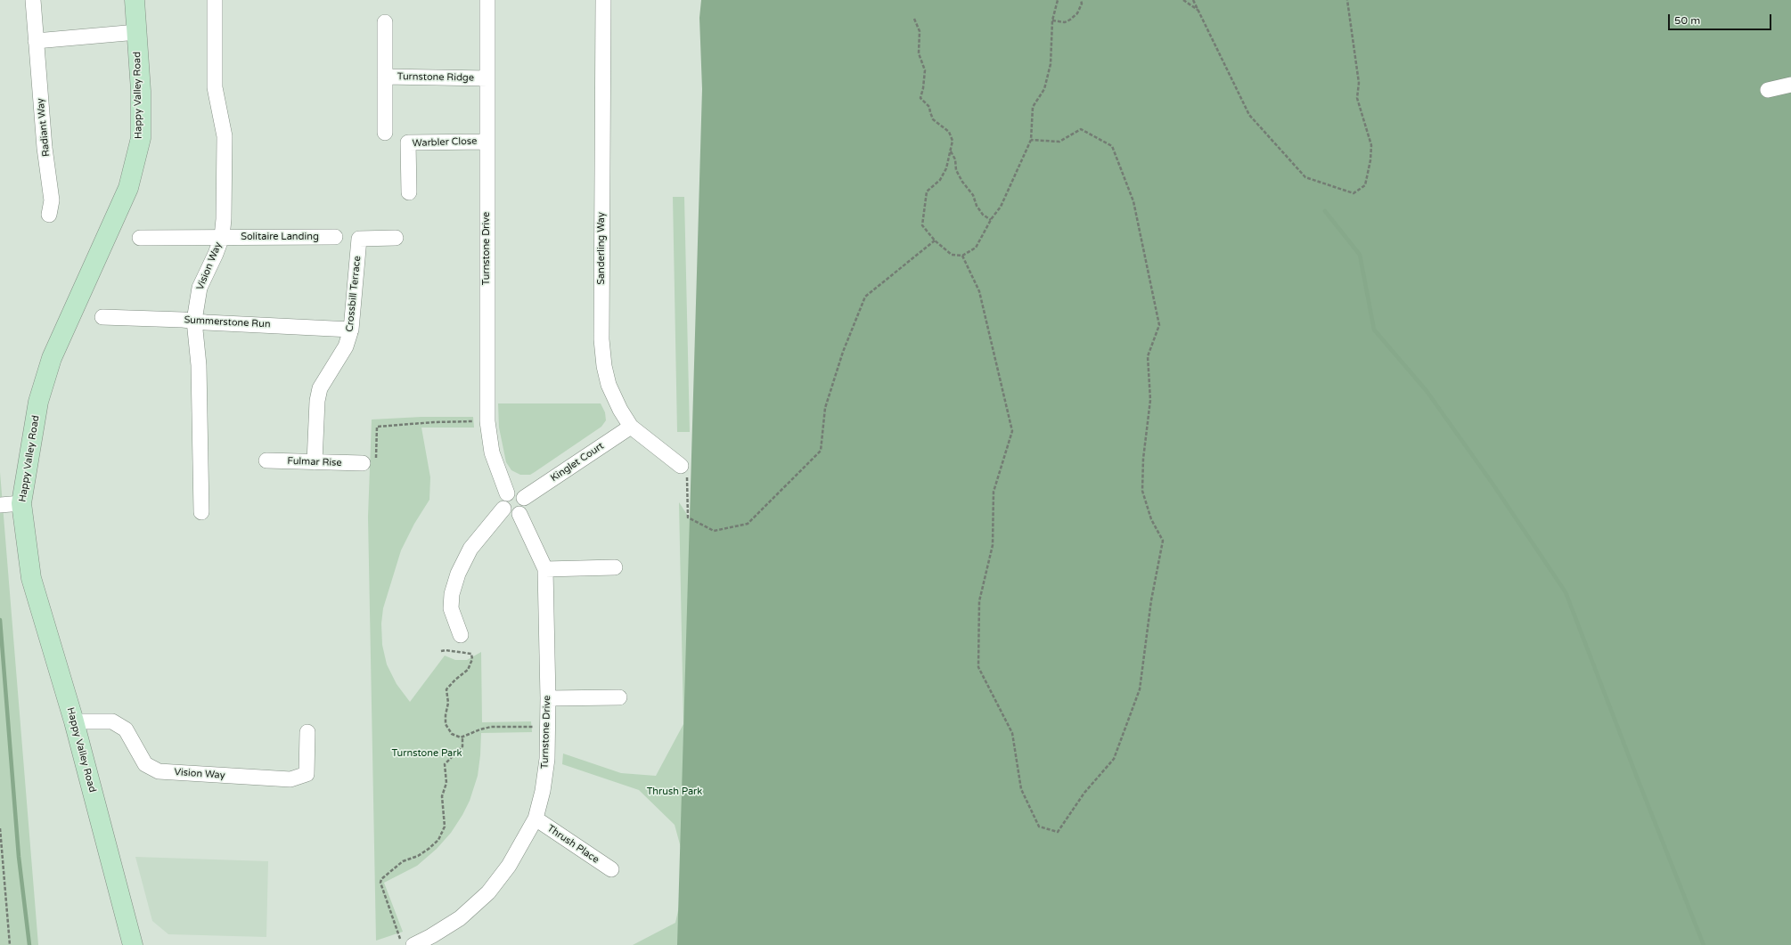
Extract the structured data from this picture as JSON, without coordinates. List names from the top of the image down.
{
  "streets": {
    "main road": ["Happy Valley Road"],
    "street": [
      "Turnstone Ridge",
      "Radiant Way",
      "Warbler Close",
      "Solitaire Landing",
      "Turnstone Drive",
      "Sanderling Way",
      "Vision Way",
      "Crossbill Terrace",
      "Summerstone Run",
      "Fulmar Rise",
      "Kinglet Court",
      "Thrush Place"
    ]
  },
  "crossings": [
    ["Turnstone Ridge", "Turnstone Drive"],
    ["Happy Valley Road", "Vision Way"],
    ["Warbler Close", "Turnstone Drive"],
    ["Solitaire Landing", "Vision Way"],
    ["Turnstone Drive", "Kinglet Court"],
    ["Turnstone Drive", "Thrush Place"],
    ["Sanderling Way", "Kinglet Court"],
    ["Vision Way", "Summerstone Run"],
    ["Crossbill Terrace", "Summerstone Run"],
    ["Crossbill Terrace", "Fulmar Rise"]
  ],
  "parks": ["Turnstone Park", "Thrush Park"],
  "scale_bar": "50 m"
}
